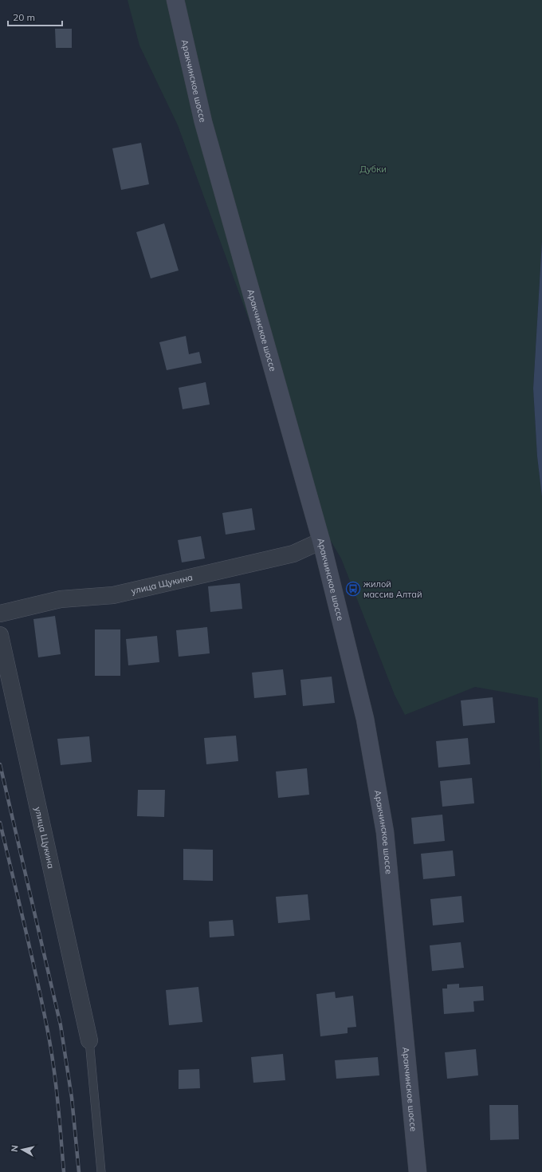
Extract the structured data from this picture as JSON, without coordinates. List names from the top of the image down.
{
  "streets": {
    "main road": ["Аракчинское шоссе"],
    "street": ["улица Щукина"]
  },
  "crossings": [
    ["Аракчинское шоссе", "улица Щукина"]
  ],
  "parks": ["Дубки"],
  "places": {
    "bus stop": ["жилой массив Алтай"]
  },
  "scale_bar": "20 m",
  "north": "left"
}
